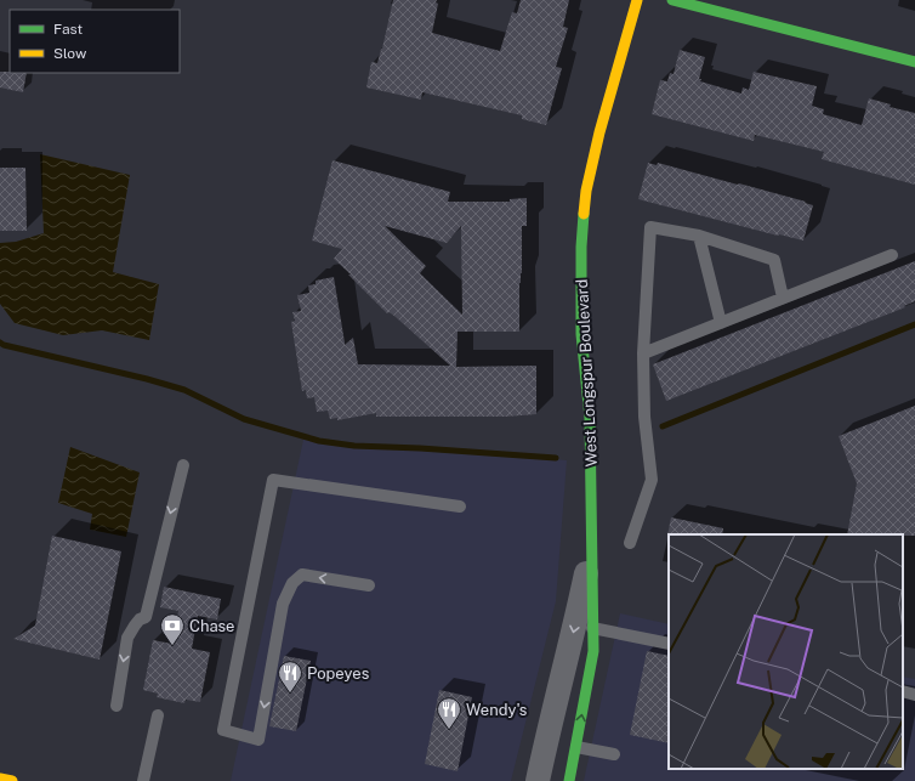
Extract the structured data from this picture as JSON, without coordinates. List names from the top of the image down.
{
  "streets": {
    "street": ["West Longspur Boulevard"]
  },
  "places": {
    "bank": ["Chase"],
    "restaurant": ["Popeyes", "Wendy's"]
  },
  "legend": ["Fast", "Slow"]
}
